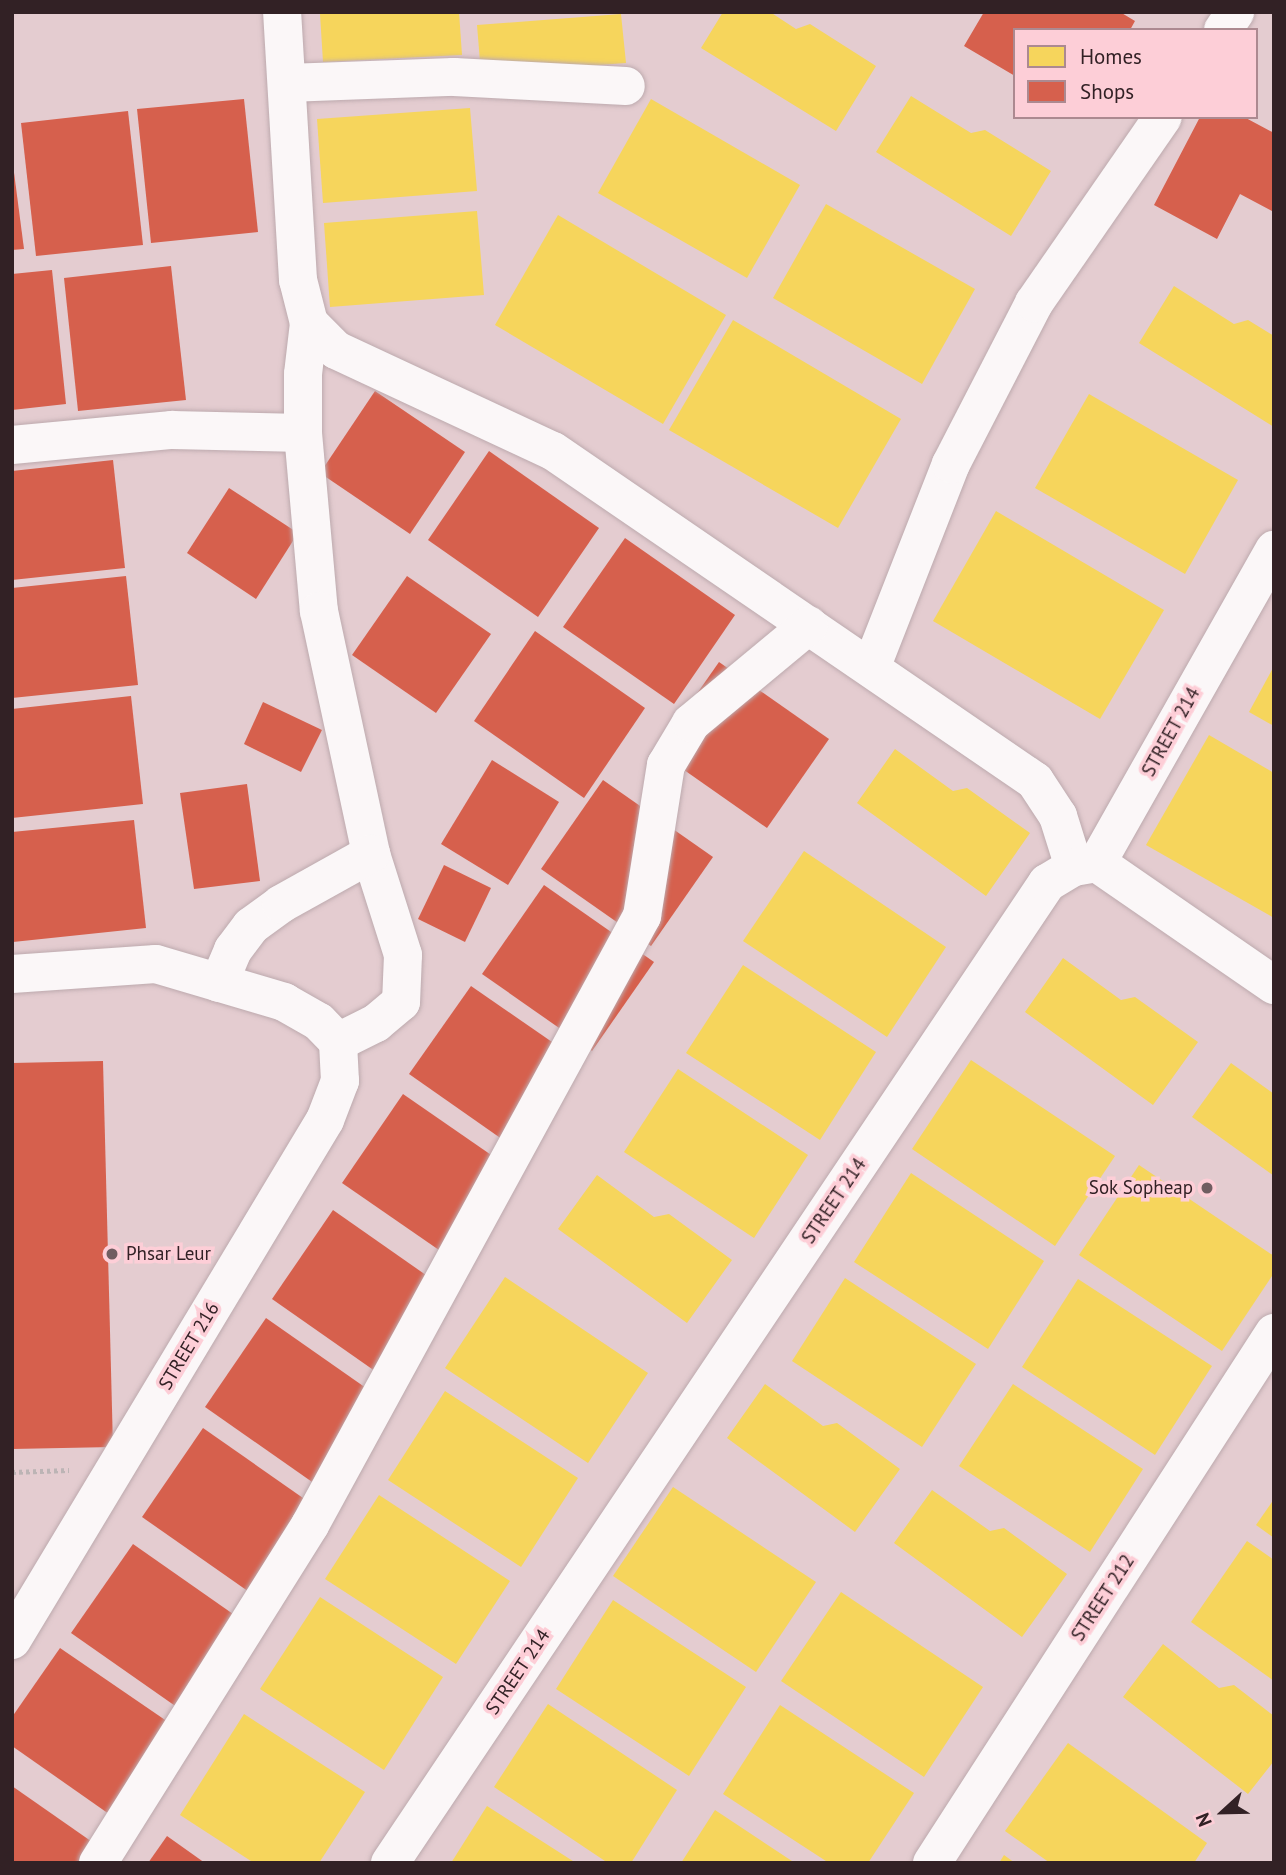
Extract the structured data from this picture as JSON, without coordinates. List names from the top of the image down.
{
  "streets": {
    "street": ["STREET 214", "STREET 216", "STREET 212"]
  },
  "places": ["Sok Sopheap", "Phsar Leur"],
  "legend": ["Homes", "Shops"],
  "north": "left"
}
